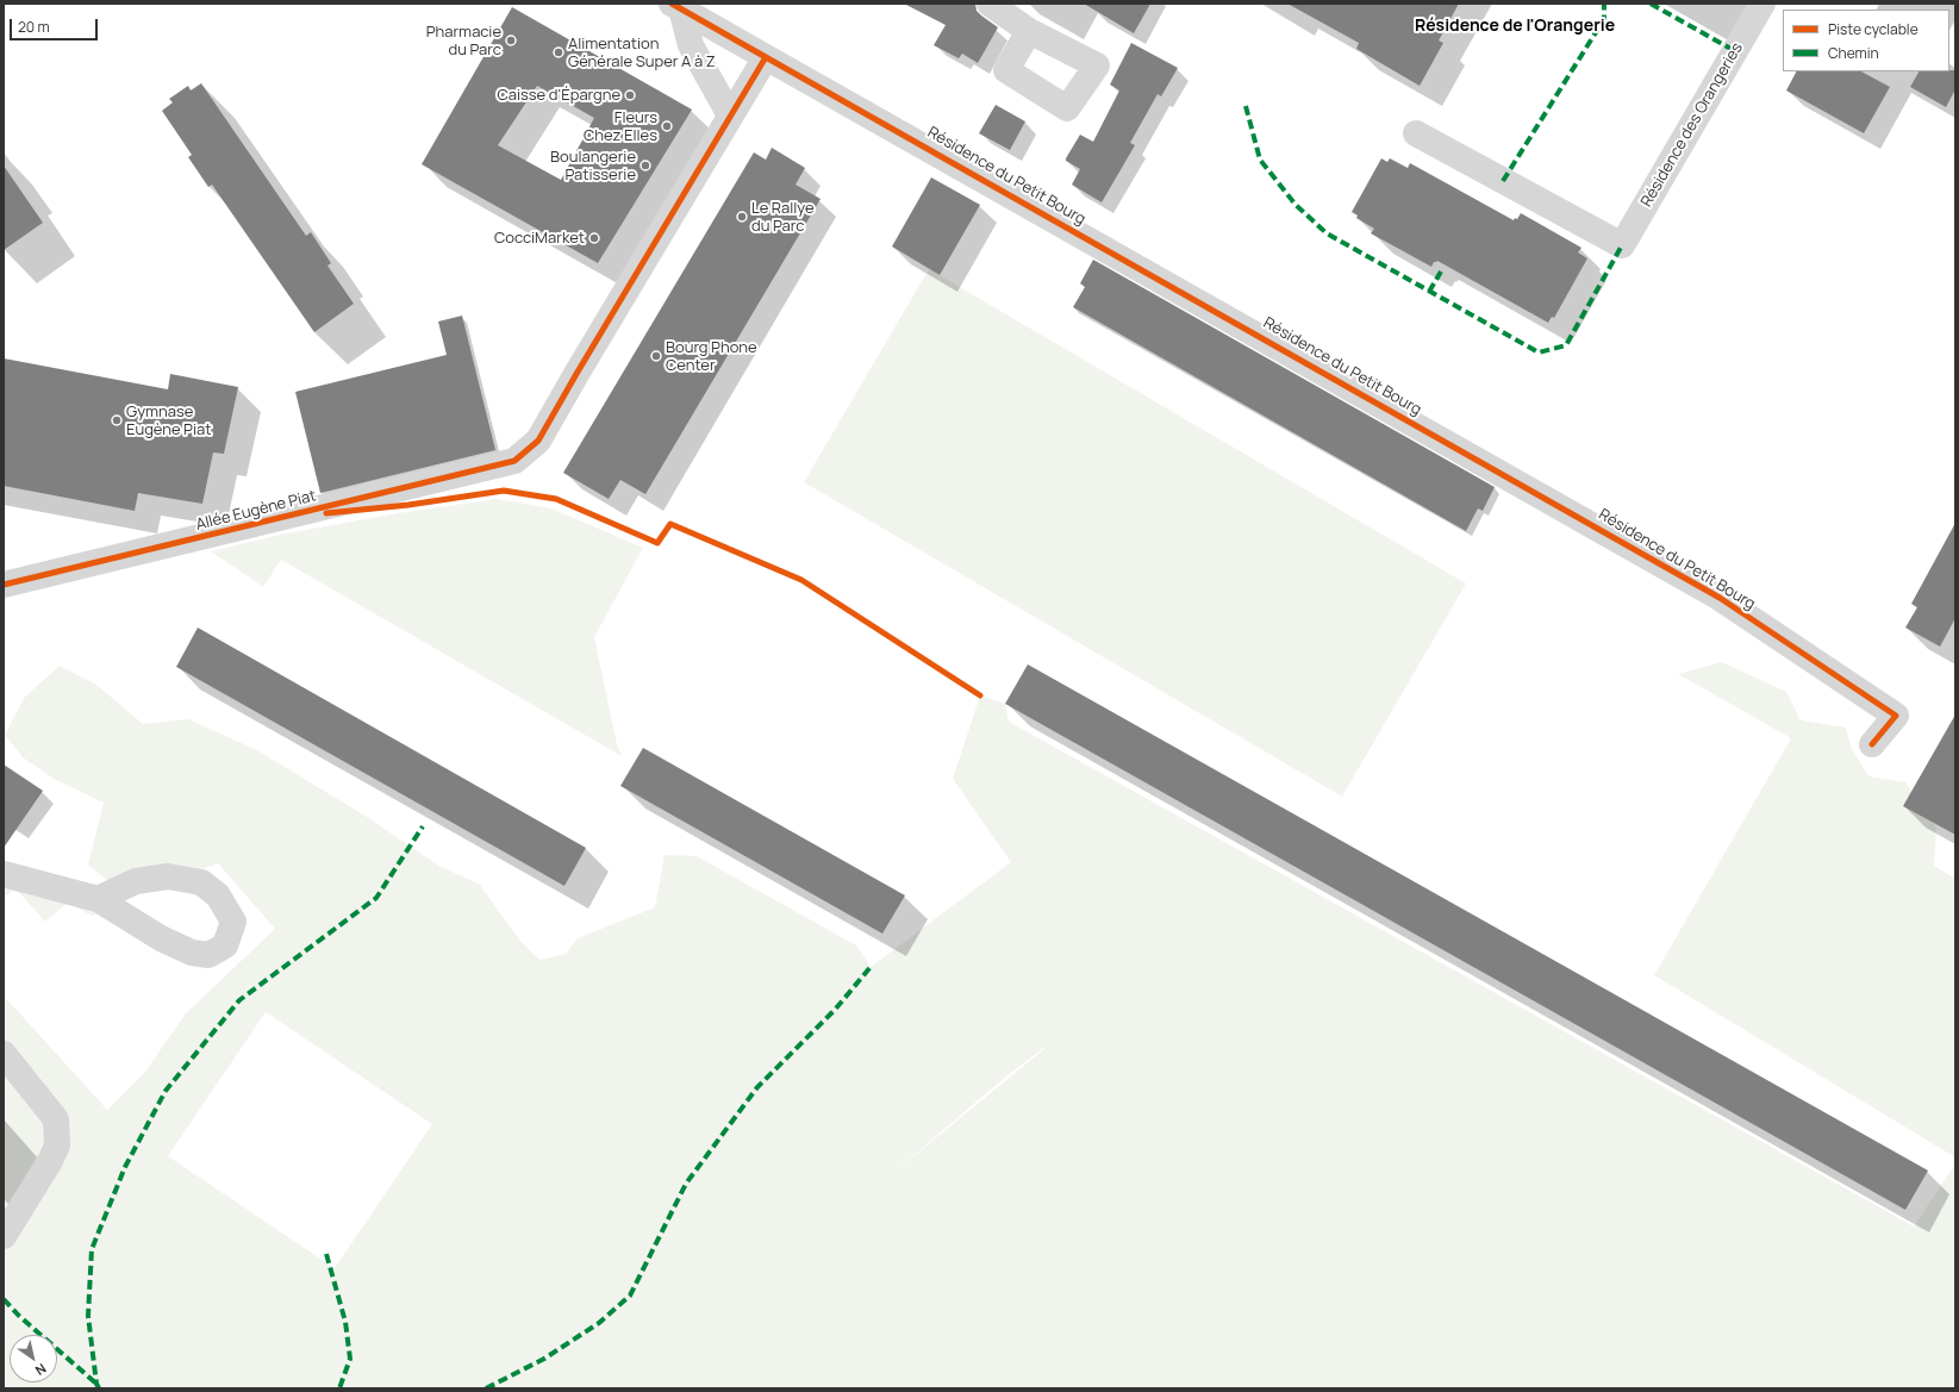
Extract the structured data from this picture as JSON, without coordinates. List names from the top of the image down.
{
  "streets": {
    "street": ["Résidence des Orangeries", "Résidence du Petit Bourg", "Allée Eugène Piat"]
  },
  "districts": ["Résidence de l'Orangerie"],
  "places": [
    "Pharmacie du Parc",
    "Alimentation Générale Super A à Z",
    "Caisse d'Épargne",
    "Fleurs Chez Elles",
    "Boulangerie Patisserie",
    "Le Rallye du Parc",
    "CocciMarket",
    "Bourg Phone Center",
    "Gymnase Eugène Piat"
  ],
  "legend": ["Piste cyclable", "Chemin"],
  "scale_bar": "20 m",
  "north": "bottom right"
}
